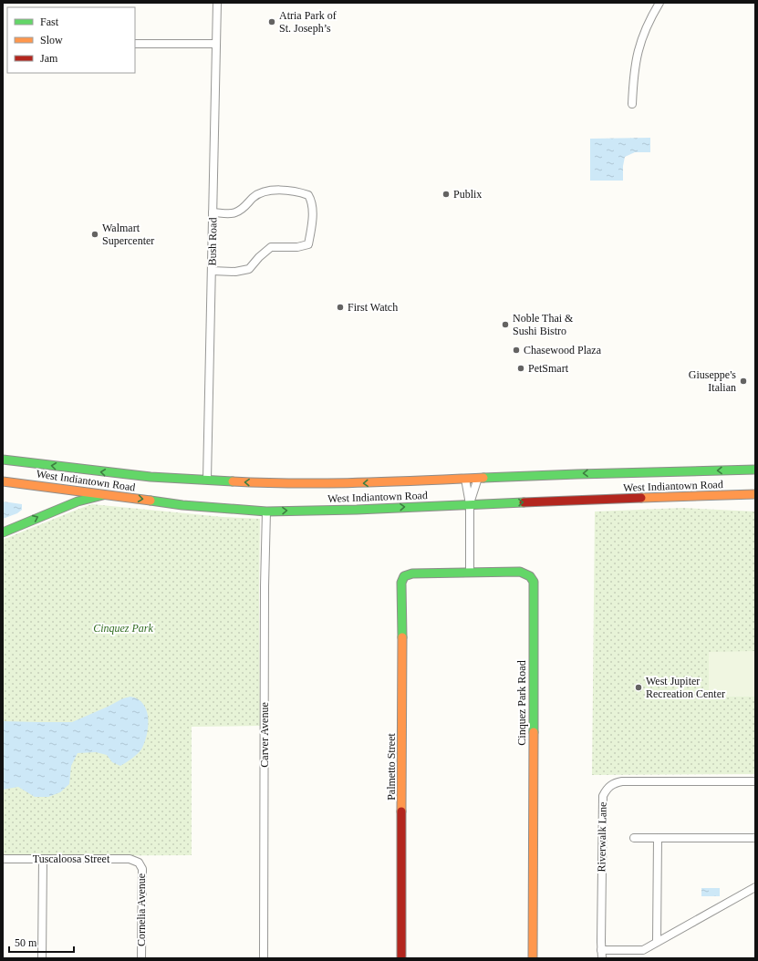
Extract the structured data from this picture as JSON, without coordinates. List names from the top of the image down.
{
  "streets": {
    "main road": ["West Indiantown Road", "Cinquez Park Road", "Palmetto Street"],
    "street": [
      "Bush Road",
      "Carver Avenue",
      "Riverwalk Lane",
      "Tuscaloosa Street",
      "Cornelia Avenue"
    ]
  },
  "crossings": [
    ["Bush Road", "West Indiantown Road"],
    ["West Indiantown Road", "Carver Avenue"],
    ["Cinquez Park Road", "Palmetto Street"],
    ["Tuscaloosa Street", "Cornelia Avenue"]
  ],
  "parks": ["Cinquez Park"],
  "places": [
    "Atria Park of St. Joseph’s",
    "Publix",
    "Walmart Supercenter",
    "First Watch",
    "Noble Thai & Sushi Bistro",
    "Chasewood Plaza",
    "PetSmart",
    "Giuseppe's Italian",
    "West Jupiter Recreation Center"
  ],
  "legend": ["Fast", "Slow", "Jam"],
  "scale_bar": "50 m"
}
